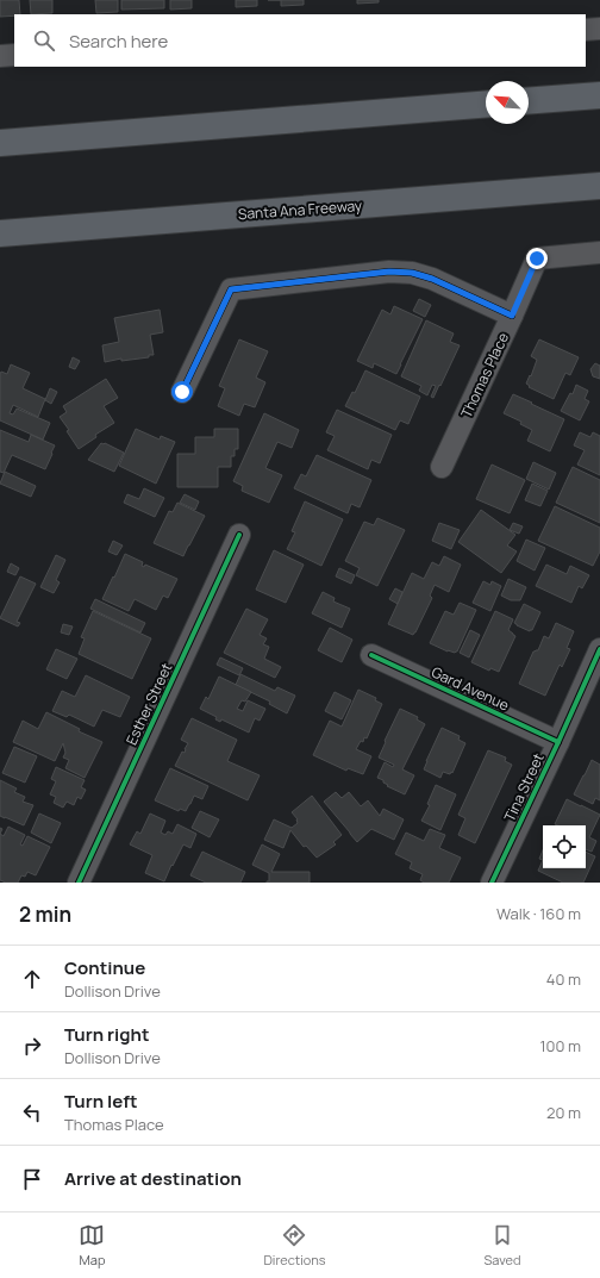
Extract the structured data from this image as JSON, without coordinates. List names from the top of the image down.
{
  "streets": {
    "highway": ["Santa Ana Freeway"],
    "street": [
      "Thomas Place",
      "Gard Avenue",
      "Esther Street",
      "Tina Street"
    ]
  },
  "crossings": [
    ["Gard Avenue", "Tina Street"]
  ],
  "north": "top left",
  "page": {
    "search": "Search here",
    "heading": ["2 min", "Walk · 160 m"],
    "list": [
      ["Continue", "Dollison Drive", "40 m"],
      ["Turn right", "Dollison Drive", "100 m"],
      ["Turn left", "Thomas Place", "20 m"],
      "Arrive at destination"
    ],
    "nav": ["Map", "Directions", "Saved"]
  }
}
